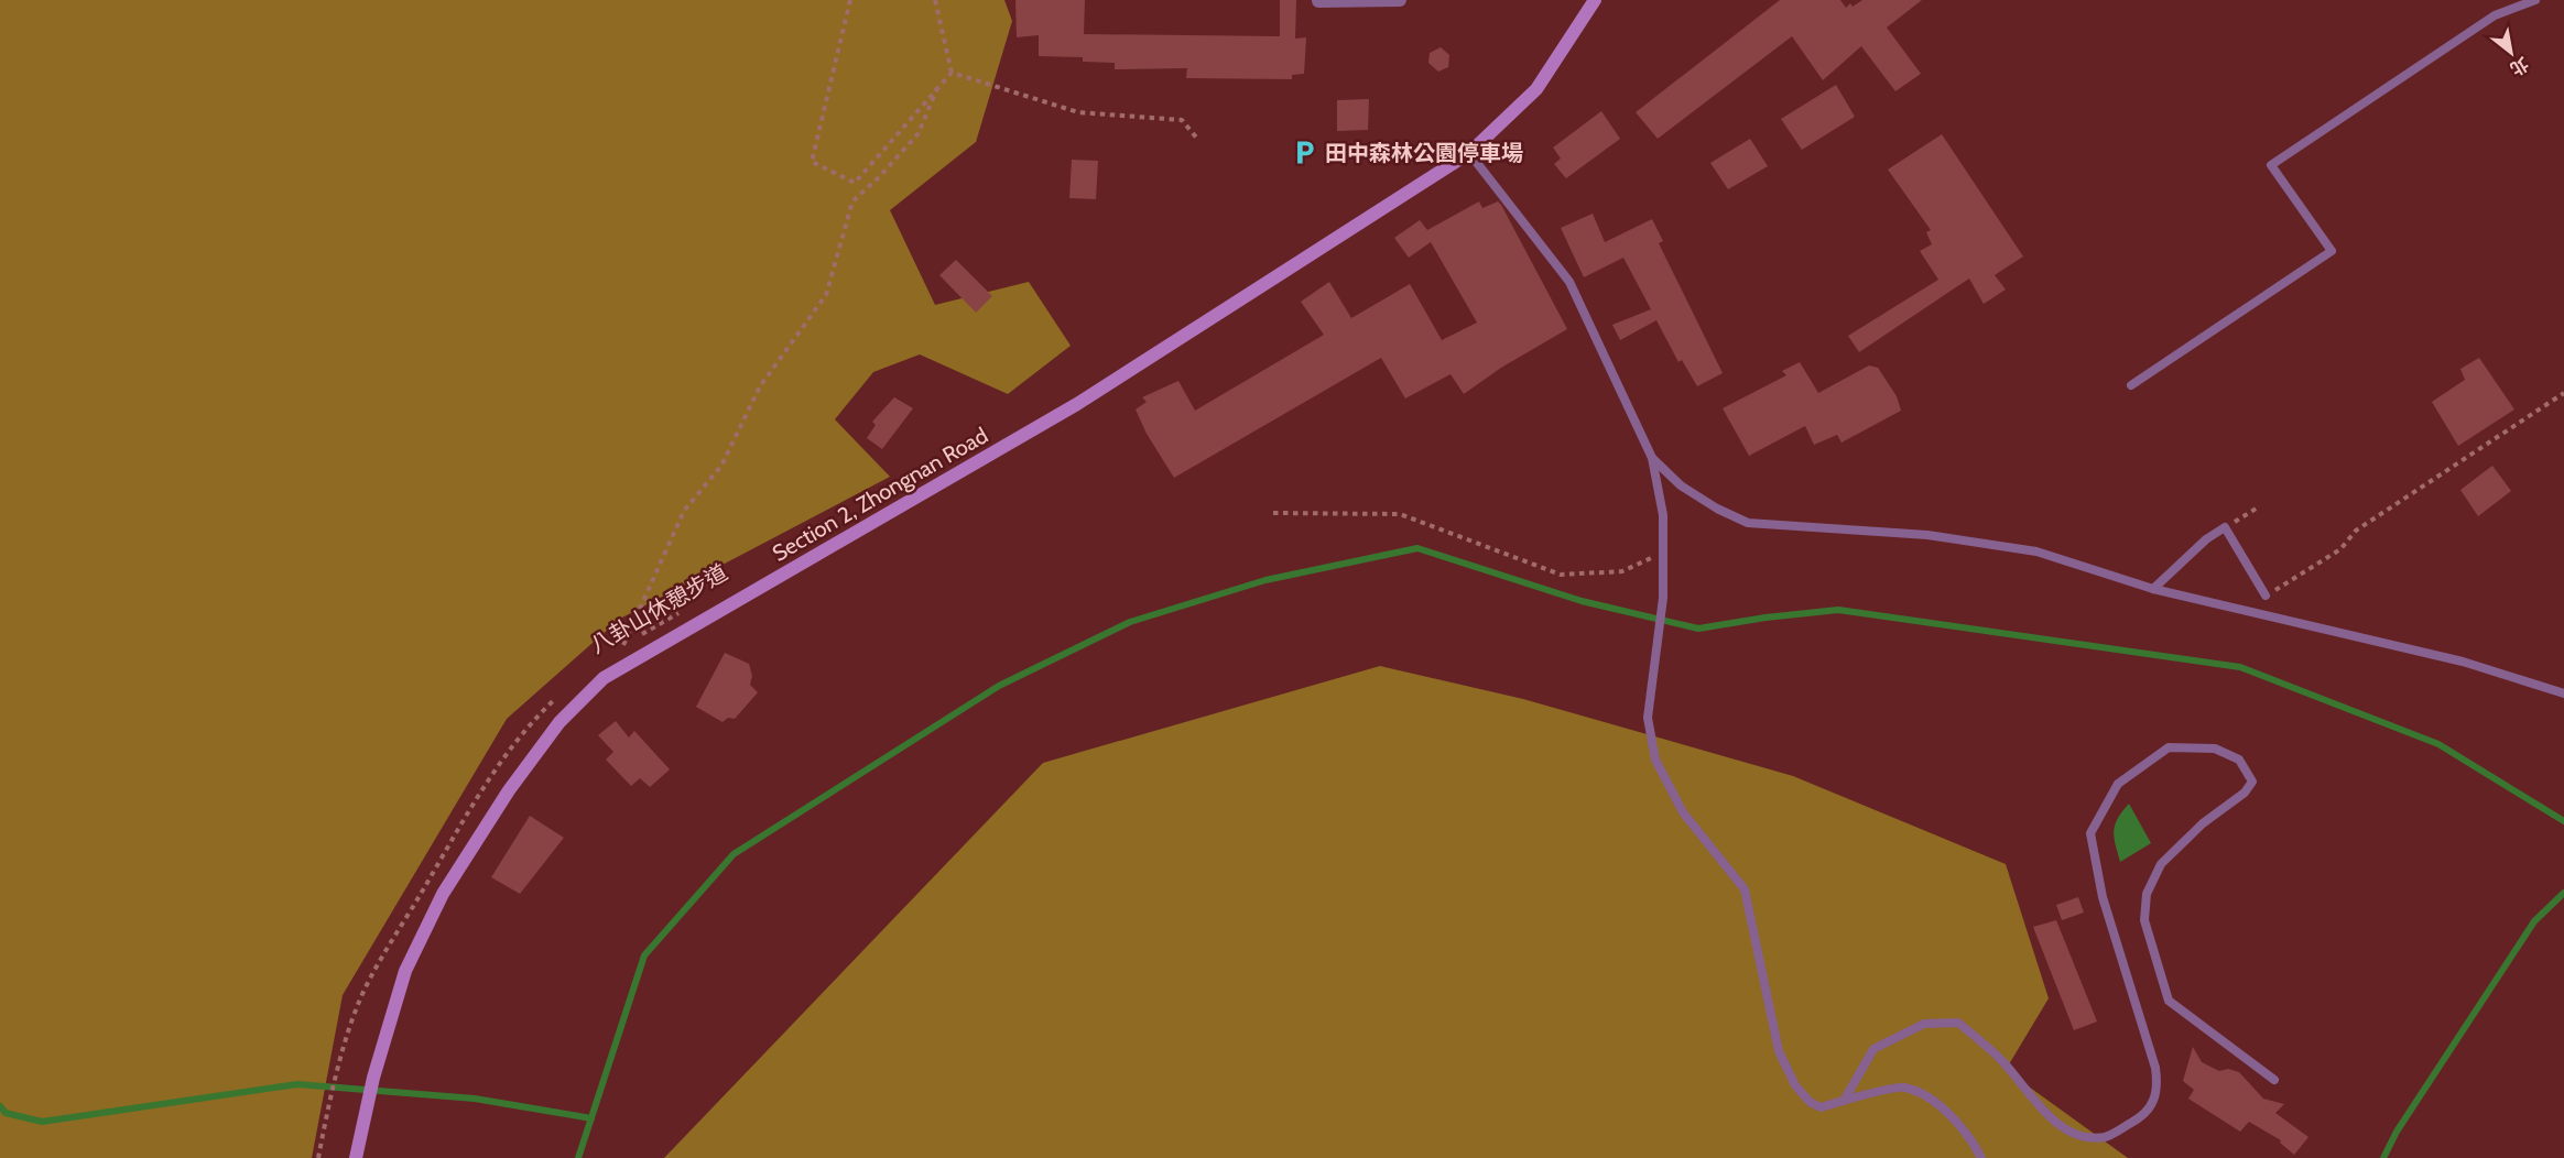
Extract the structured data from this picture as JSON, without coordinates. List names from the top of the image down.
{
  "streets": {
    "main road": ["Section 2, Zhongnan Road"],
    "path": ["八卦山休憩步道"]
  },
  "places": {
    "parking": ["田中森林公園停車場"]
  },
  "north": "bottom right"
}
